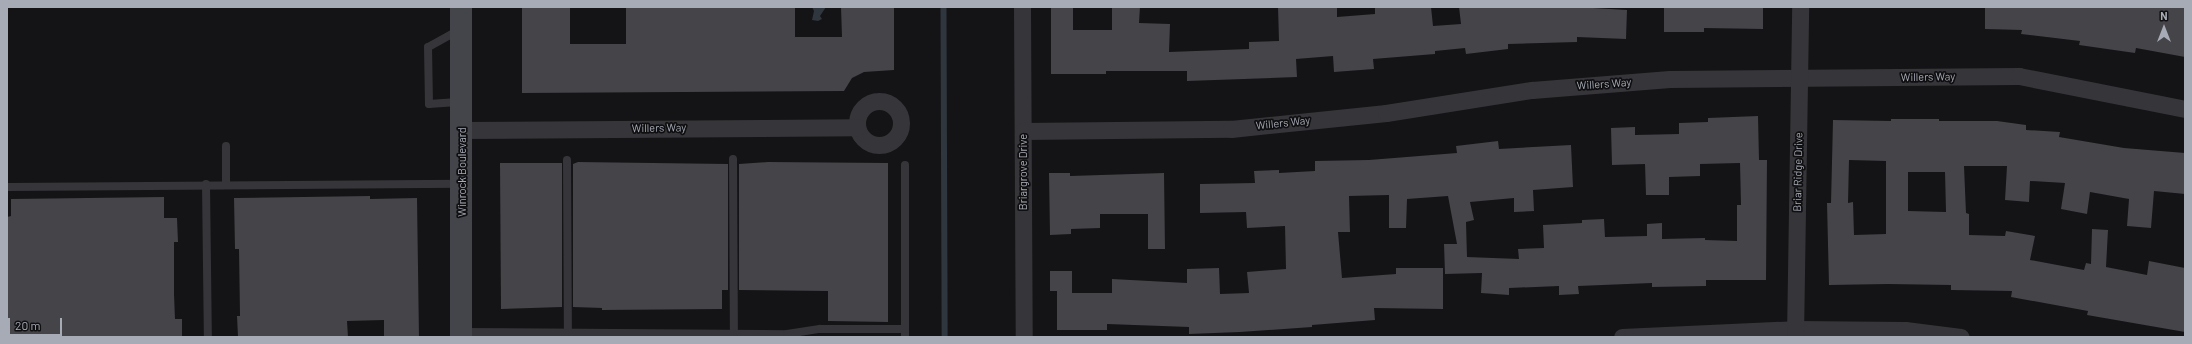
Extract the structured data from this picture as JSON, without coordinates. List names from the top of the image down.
{
  "streets": {
    "street": [
      "Willers Way",
      "Winrock Boulevard",
      "Briargrove Drive",
      "Briar Ridge Drive"
    ]
  },
  "crossings": [
    ["Willers Way", "Winrock Boulevard"],
    ["Willers Way", "Briargrove Drive"],
    ["Willers Way", "Briar Ridge Drive"]
  ],
  "scale_bar": "20 m",
  "north": "top"
}
